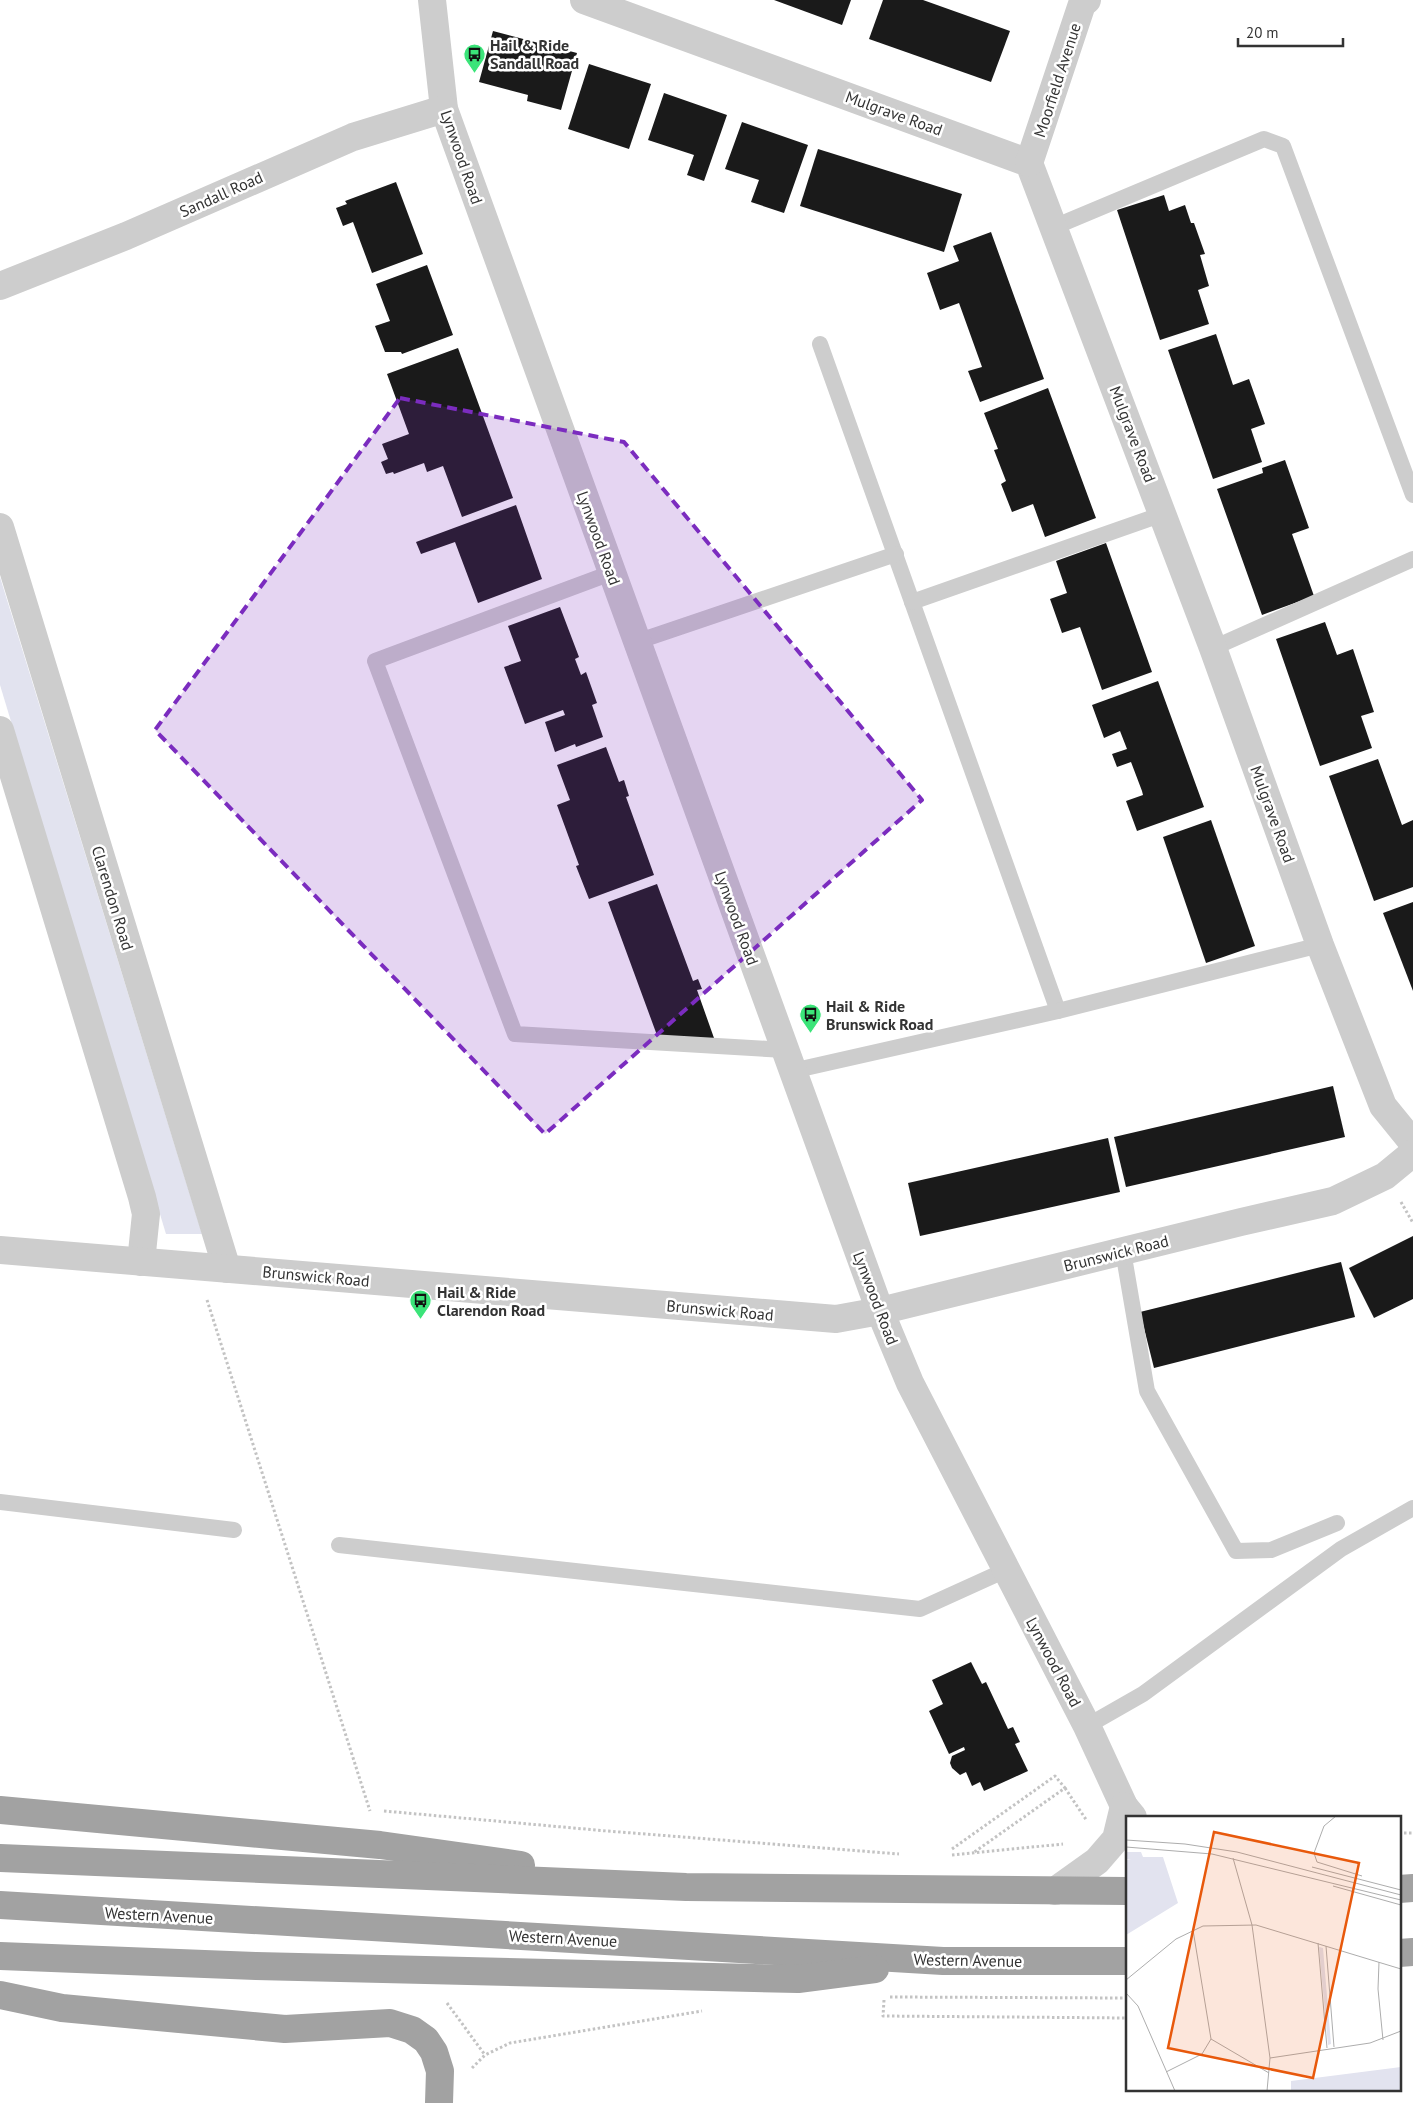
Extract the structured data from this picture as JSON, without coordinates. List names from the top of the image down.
{
  "streets": {
    "highway": ["Western Avenue"],
    "street": [
      "Moorfield Avenue",
      "Mulgrave Road",
      "Lynwood Road",
      "Sandall Road",
      "Clarendon Road",
      "Brunswick Road"
    ]
  },
  "crossings": [
    ["Moorfield Avenue", "Mulgrave Road"],
    ["Lynwood Road", "Sandall Road"],
    ["Lynwood Road", "Brunswick Road"],
    ["Clarendon Road", "Brunswick Road"]
  ],
  "places": {
    "bus stop": ["Hail & Ride Sandall Road", "Hail & Ride Brunswick Road", "Hail & Ride Clarendon Road"]
  },
  "scale_bar": "20 m"
}
